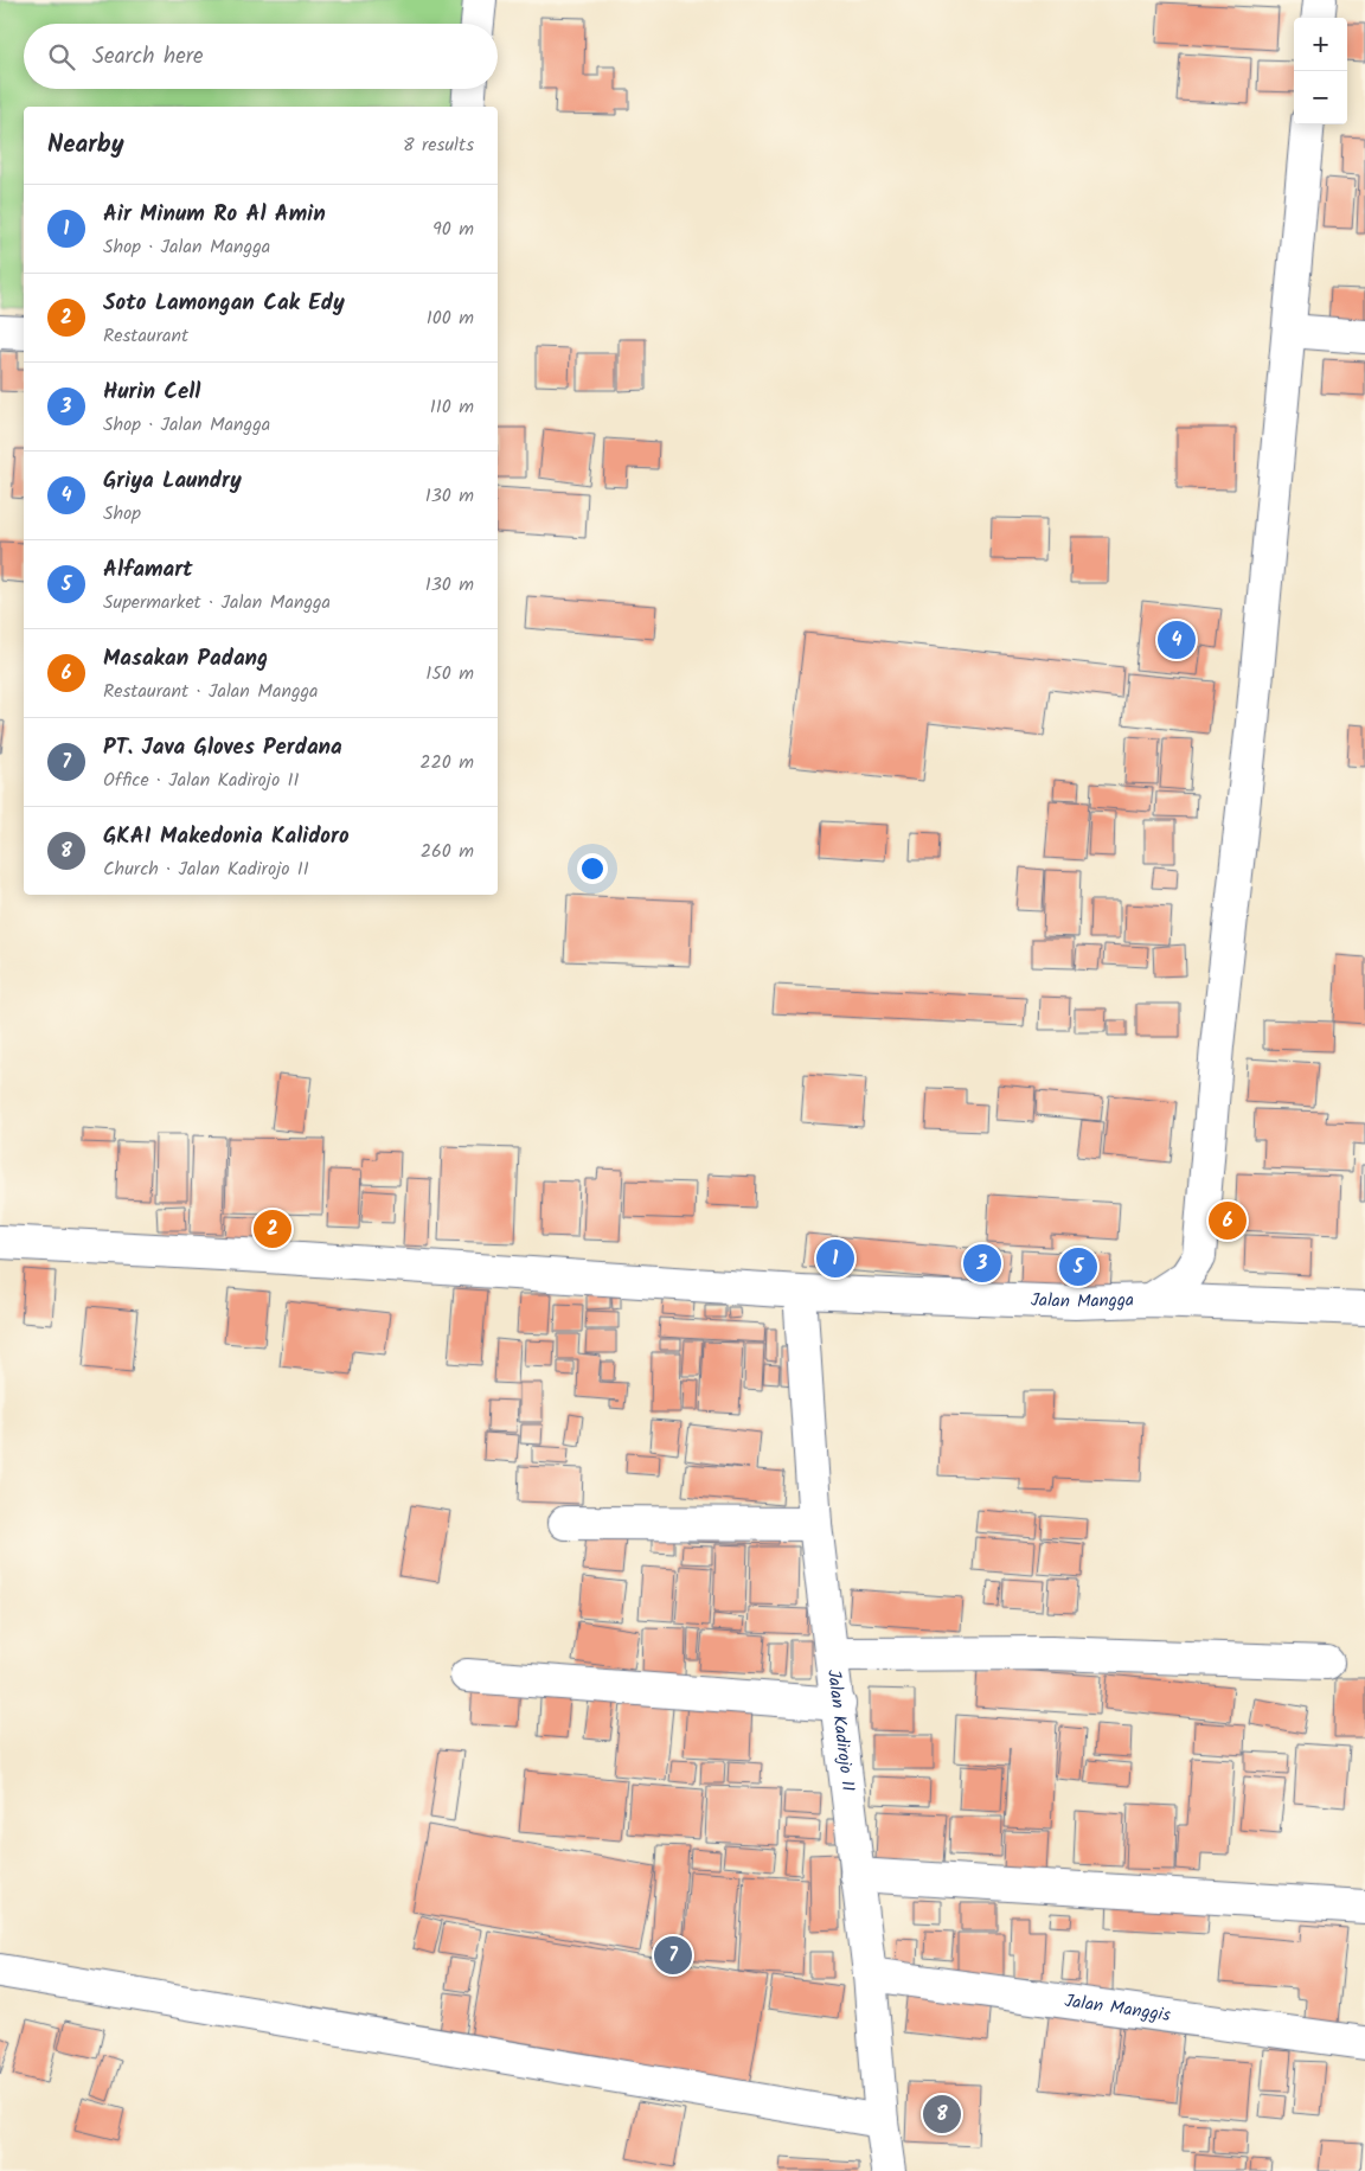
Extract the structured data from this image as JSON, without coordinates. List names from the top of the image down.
{
  "streets": {
    "street": ["Jalan Mangga", "Jalan Kadirojo II", "Jalan Manggis"]
  },
  "crossings": [
    ["Jalan Mangga", "Jalan Kadirojo II"],
    ["Jalan Kadirojo II", "Jalan Manggis"]
  ],
  "page": {
    "map_buttons": ["+", "−"],
    "search": "Search here",
    "heading": ["Nearby", "8 results"],
    "list": [
      {
        "mark": "1",
        "name": "Air Minum Ro Al Amin",
        "note": "Shop · Jalan Mangga",
        "value": "90 m"
      },
      {
        "mark": "2",
        "name": "Soto Lamongan Cak Edy",
        "note": "Restaurant",
        "value": "100 m"
      },
      {
        "mark": "3",
        "name": "Hurin Cell",
        "note": "Shop · Jalan Mangga",
        "value": "110 m"
      },
      {
        "mark": "4",
        "name": "Griya Laundry",
        "note": "Shop",
        "value": "130 m"
      },
      {
        "mark": "5",
        "name": "Alfamart",
        "note": "Supermarket · Jalan Mangga",
        "value": "130 m"
      },
      {
        "mark": "6",
        "name": "Masakan Padang",
        "note": "Restaurant · Jalan Mangga",
        "value": "150 m"
      },
      {
        "mark": "7",
        "name": "PT. Java Gloves Perdana",
        "note": "Office · Jalan Kadirojo II",
        "value": "220 m"
      },
      {
        "mark": "8",
        "name": "GKAI Makedonia Kalidoro",
        "note": "Church · Jalan Kadirojo II",
        "value": "260 m"
      }
    ],
    "pins": [
      "4",
      "6",
      "2",
      "1",
      "3",
      "5",
      "7",
      "8"
    ]
  }
}
